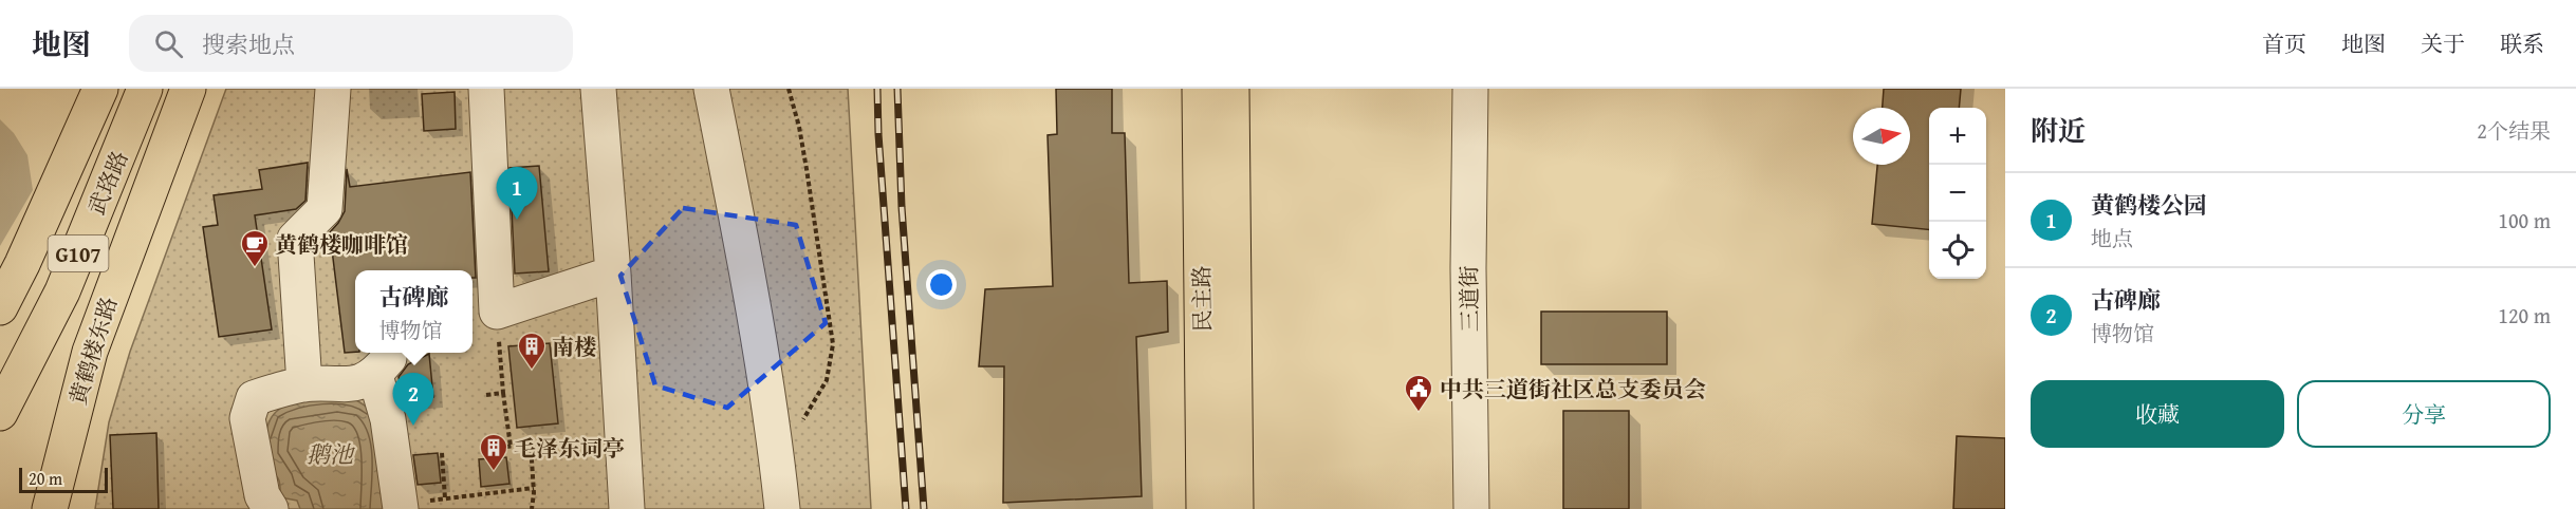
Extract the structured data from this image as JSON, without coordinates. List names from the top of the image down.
{
  "streets": {
    "main road": [
      "武珞路",
      "G107",
      "民主路",
      "黄鹤楼东路"
    ],
    "street": ["三道街"]
  },
  "water": ["鹅池"],
  "places": {
    "cafe": ["黄鹤楼咖啡馆"],
    "building": ["南楼", "毛泽东词亭"],
    "public building": ["中共三道街社区总支委员会"]
  },
  "scale_bar": "20 m",
  "north": "right",
  "page": {
    "header": "地图",
    "search": "搜索地点",
    "nav": [
      "首页",
      "地图",
      "关于",
      "联系"
    ],
    "heading": ["附近", "2个结果"],
    "map_buttons": ["+", "−"],
    "pins": ["1", "2"],
    "list": [
      {
        "mark": "1",
        "name": "黄鹤楼公园",
        "note": "地点",
        "value": "100 m"
      },
      {
        "mark": "2",
        "name": "古碑廊",
        "note": "博物馆",
        "value": "120 m"
      }
    ],
    "popup": ["古碑廊", "博物馆"],
    "buttons": ["收藏", "分享"],
    "scale": "20 m"
  }
}
